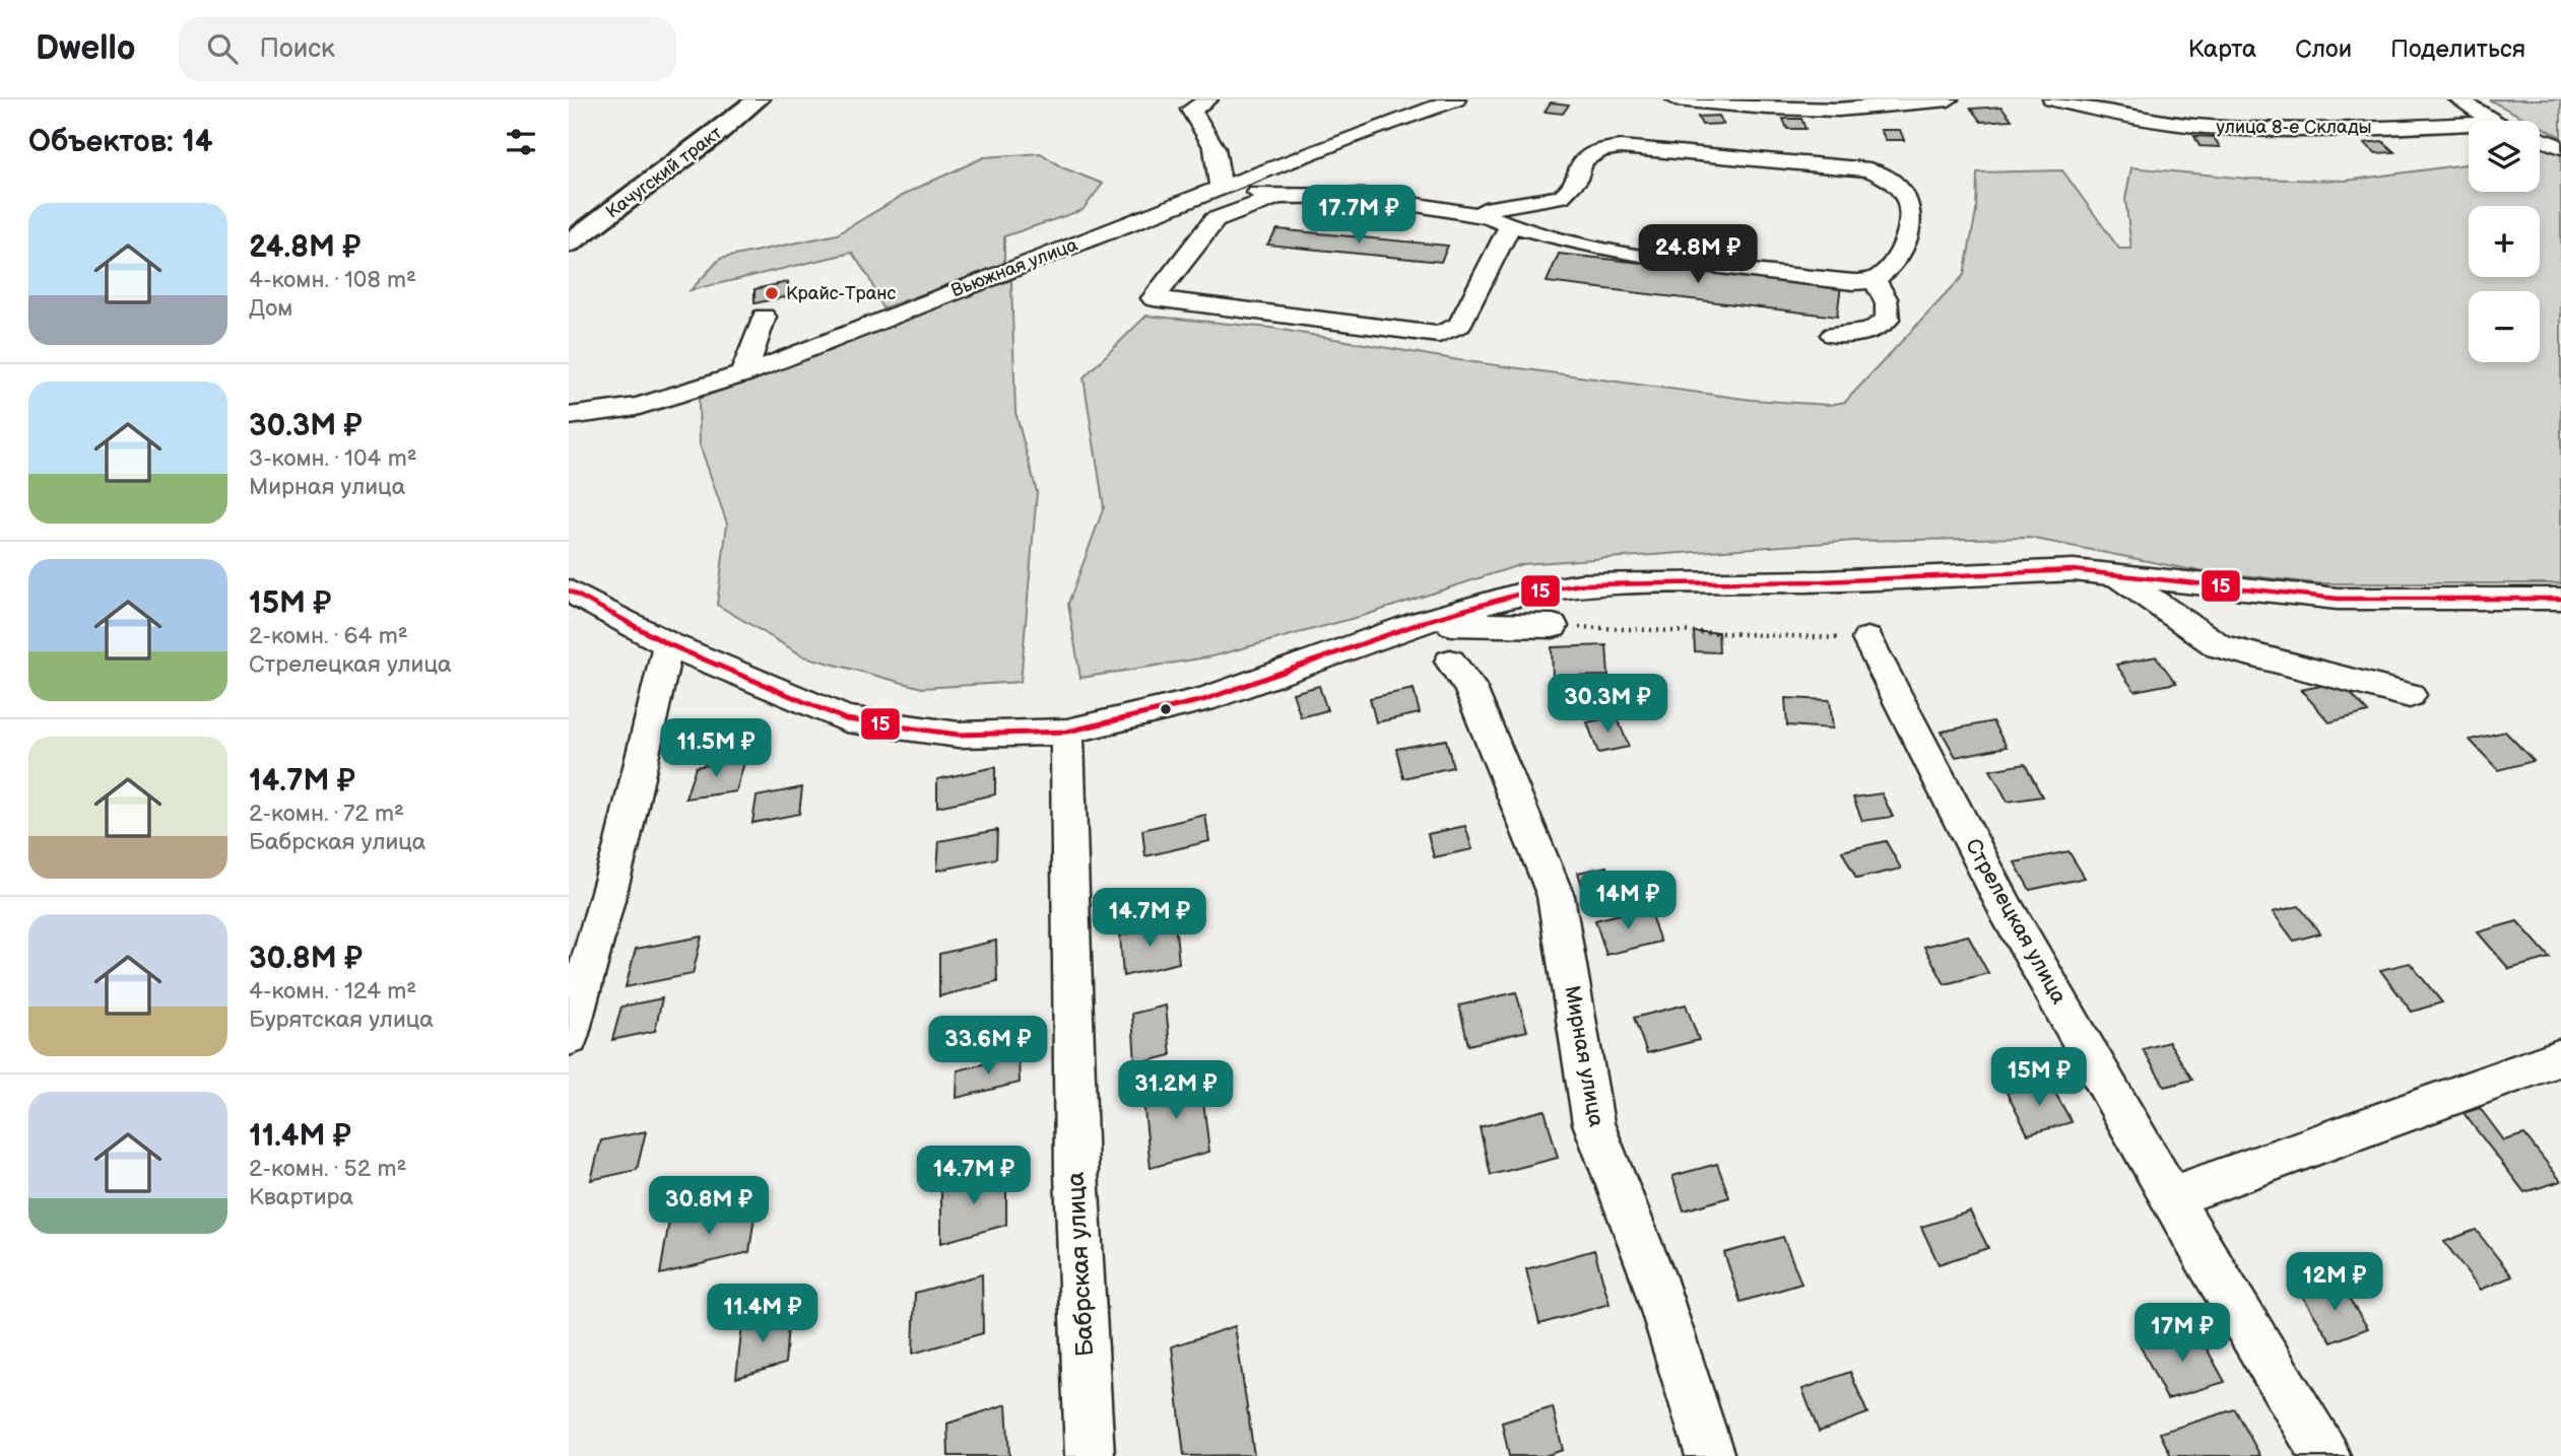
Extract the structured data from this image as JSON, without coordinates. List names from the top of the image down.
{
  "streets": {
    "main road": ["Качугский тракт"],
    "street": [
      "улица 8-е Склады",
      "Вьюжная улица",
      "Стрелецкая улица",
      "Мирная улица",
      "Бабрская улица"
    ]
  },
  "places": ["Крайс-Транс"],
  "lines": ["transit line 15"],
  "page": {
    "header": "Dwello",
    "search": "Поиск",
    "nav": ["Карта", "Слои", "Поделиться"],
    "heading": "Объектов: 14",
    "map_buttons": ["+", "−"],
    "list": [
      {
        "name": "24.8M ₽",
        "note": "4-комн. · 108 m² · Дом"
      },
      {
        "name": "30.3M ₽",
        "note": "3-комн. · 104 m² · Мирная улица"
      },
      {
        "name": "15M ₽",
        "note": "2-комн. · 64 m² · Стрелецкая улица"
      },
      {
        "name": "14.7M ₽",
        "note": "2-комн. · 72 m² · Бабрская улица"
      },
      {
        "name": "30.8M ₽",
        "note": "4-комн. · 124 m² · Бурятская улица"
      },
      {
        "name": "11.4M ₽",
        "note": "2-комн. · 52 m² · Квартира"
      }
    ],
    "price": [
      "17.7M ₽",
      "24.8M ₽",
      "30.3M ₽",
      "11.5M ₽",
      "14M ₽",
      "14.7M ₽",
      "33.6M ₽",
      "15M ₽",
      "31.2M ₽",
      "14.7M ₽",
      "30.8M ₽",
      "12M ₽",
      "11.4M ₽",
      "17M ₽"
    ]
  }
}
